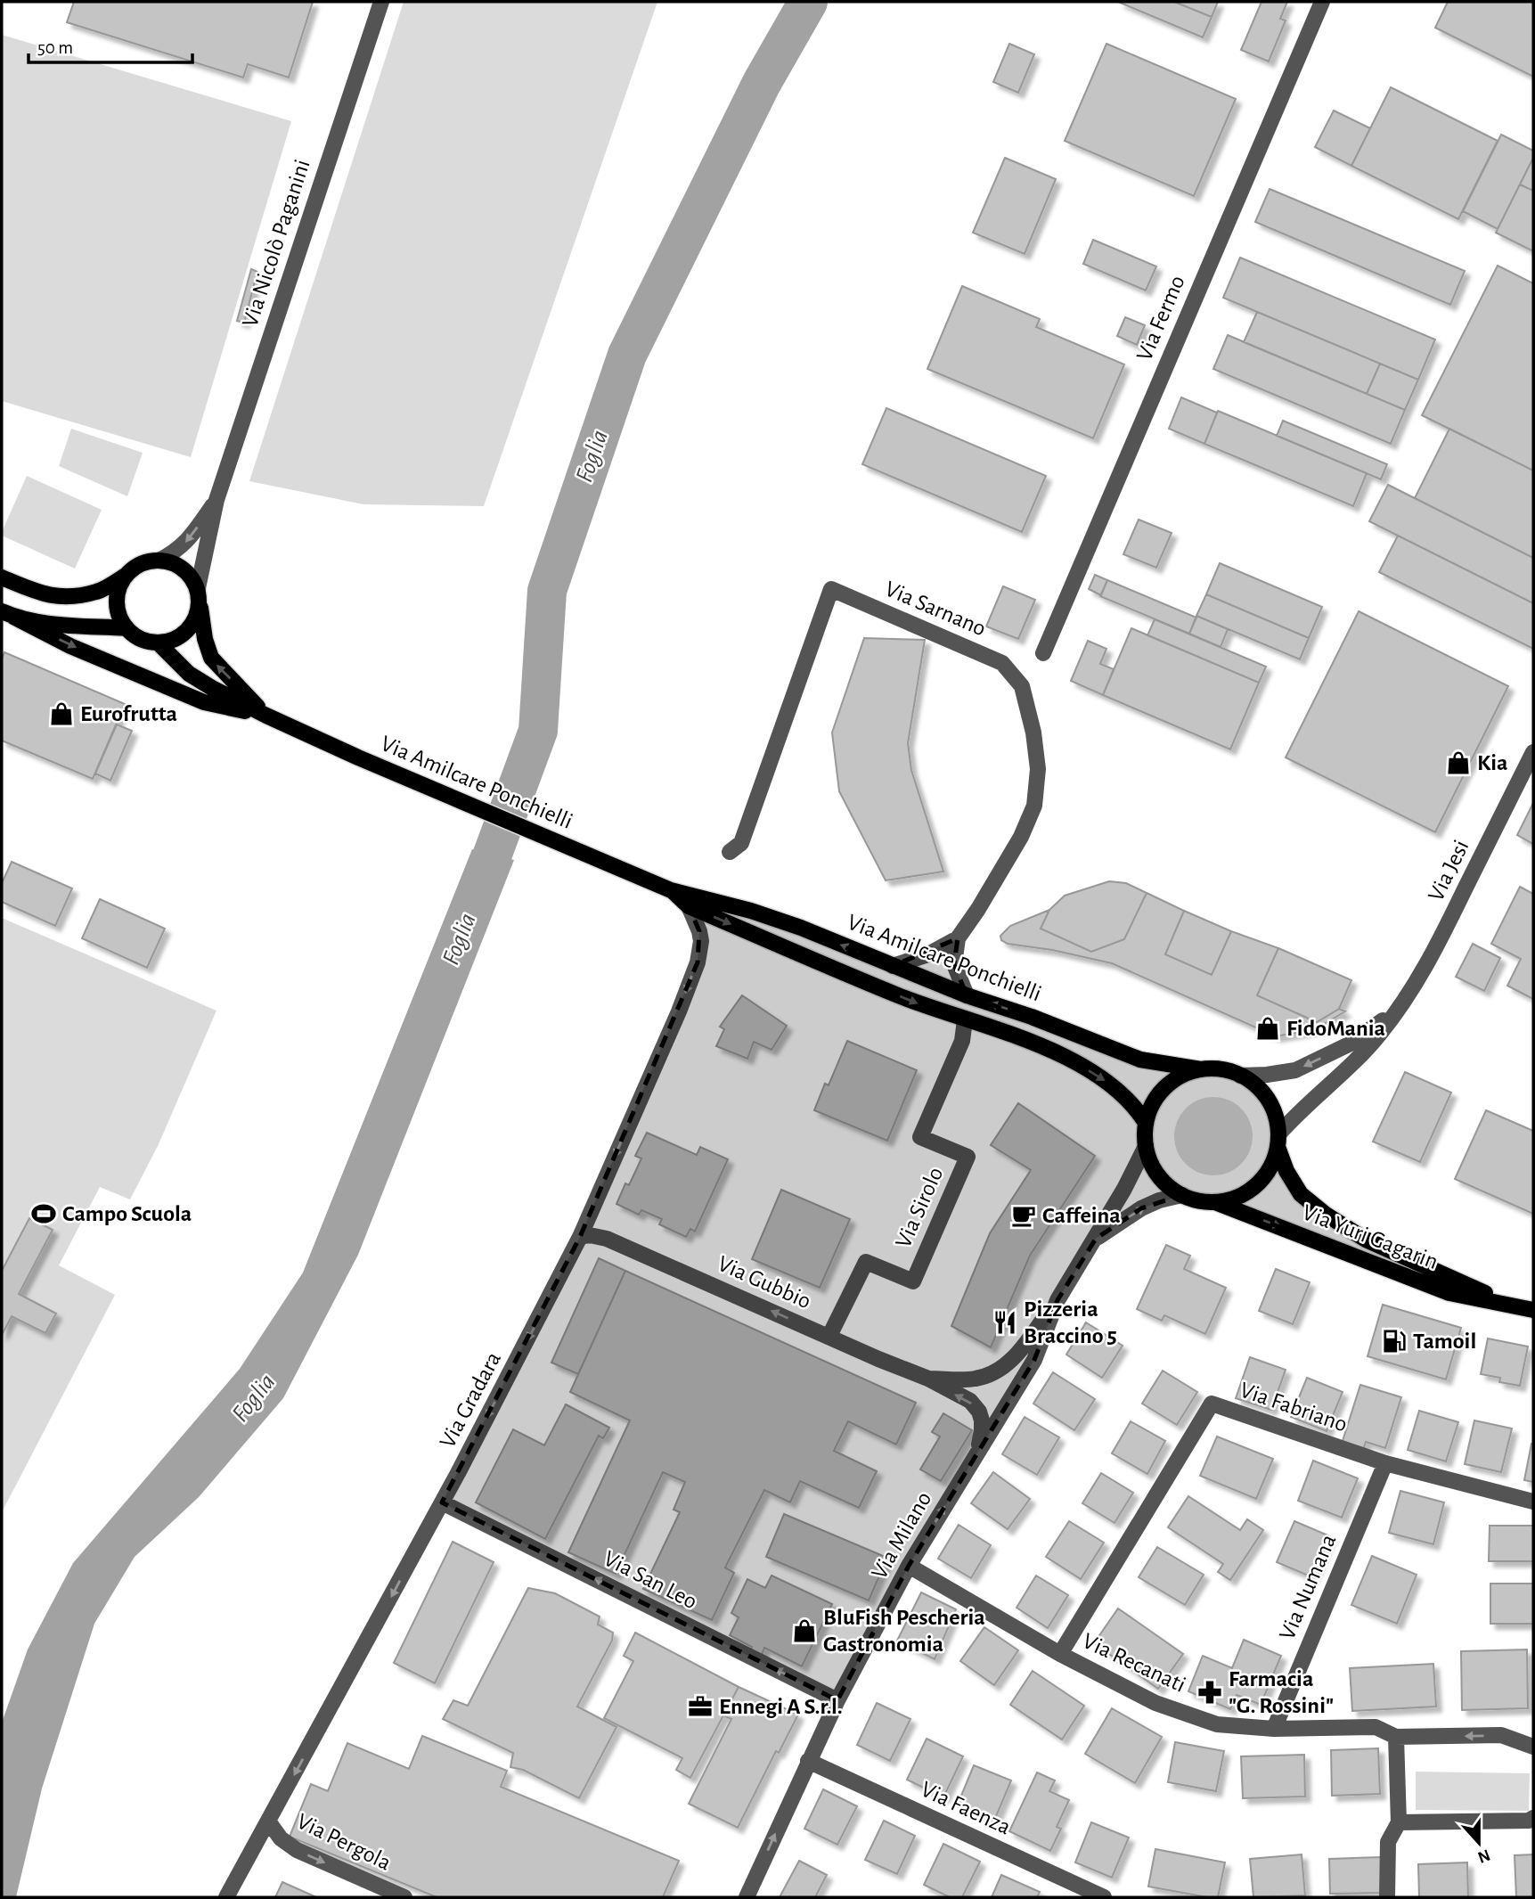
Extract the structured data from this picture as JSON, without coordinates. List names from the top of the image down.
{
  "streets": {
    "main road": ["Via Amilcare Ponchielli", "Via Yuri Gagarin"],
    "street": [
      "Via Nicolò Paganini",
      "Via Fermo",
      "Via Sarnano",
      "Via Jesi",
      "Via Sirolo",
      "Via Gubbio",
      "Via Gradara",
      "Via Fabriano",
      "Via Milano",
      "Via San Leo",
      "Via Numana",
      "Via Recanati",
      "Via Faenza",
      "Via Pergola"
    ]
  },
  "crossings": [
    ["Via Nicolò Paganini", "Via Amilcare Ponchielli"],
    ["Via Sarnano", "Via Amilcare Ponchielli"],
    ["Via Amilcare Ponchielli", "Via Jesi"],
    ["Via Amilcare Ponchielli", "Via Sirolo"],
    ["Via Amilcare Ponchielli", "Via Yuri Gagarin"],
    ["Via Amilcare Ponchielli", "Via Gradara"],
    ["Via Amilcare Ponchielli", "Via Milano"],
    ["Via Jesi", "Via Yuri Gagarin"],
    ["Via Jesi", "Via Milano"],
    ["Via Sirolo", "Via Gubbio"],
    ["Via Yuri Gagarin", "Via Milano"],
    ["Via Gubbio", "Via Gradara"],
    ["Via Gubbio", "Via Milano"],
    ["Via Gradara", "Via San Leo"],
    ["Via Gradara", "Via Pergola"],
    ["Via Fabriano", "Via Numana"],
    ["Via Fabriano", "Via Recanati"],
    ["Via Milano", "Via San Leo"],
    ["Via Milano", "Via Recanati"],
    ["Via Milano", "Via Faenza"],
    ["Via Numana", "Via Recanati"]
  ],
  "one_way": [
    "Via Gubbio",
    "Via Gradara",
    "Via Milano",
    "Via San Leo",
    "Via Pergola"
  ],
  "water": ["Foglia"],
  "places": {
    "shop": [
      "Eurofrutta",
      "Kia",
      "FidoMania",
      "BluFish Pescheria Gastronomia"
    ],
    "sports": ["Campo Scuola"],
    "cafe": ["Caffeina"],
    "restaurant": ["Pizzeria Braccino 5"],
    "fuel station": ["Tamoil"],
    "pharmacy": ["Farmacia \"G. Rossini\""],
    "office": ["Ennegi A S.r.l."]
  },
  "scale_bar": "50 m",
  "north": "bottom"
}
